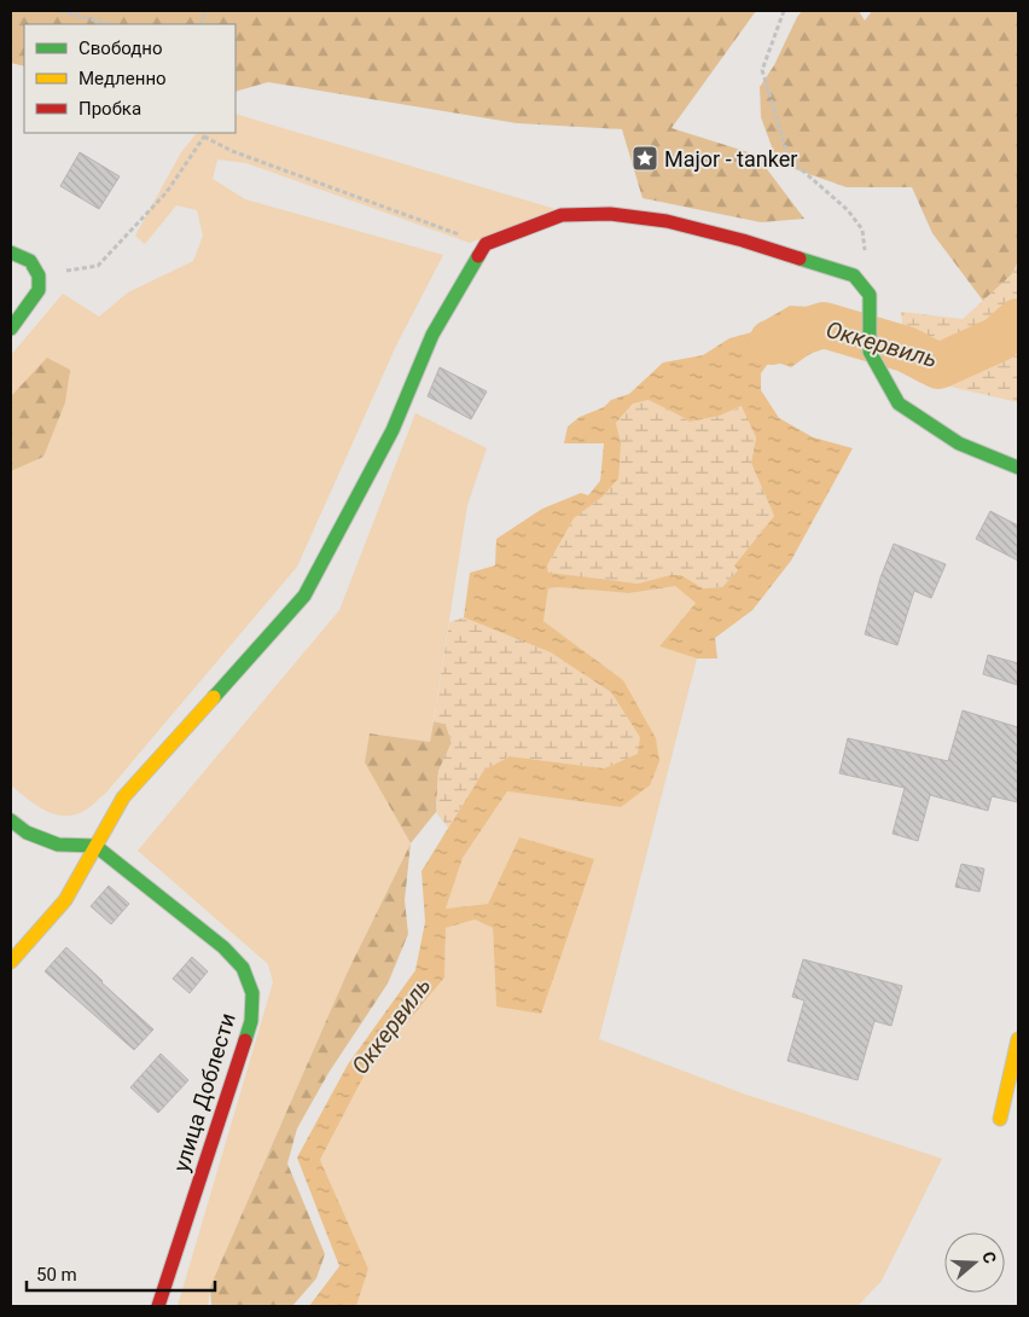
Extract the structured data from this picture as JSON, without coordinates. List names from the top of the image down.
{
  "streets": {
    "street": ["улица Доблести"]
  },
  "water": ["Оккервиль"],
  "places": {
    "place": ["Major - tanker"]
  },
  "legend": ["Свободно", "Медленно", "Пробка"],
  "scale_bar": "50 m",
  "north": "right"
}
